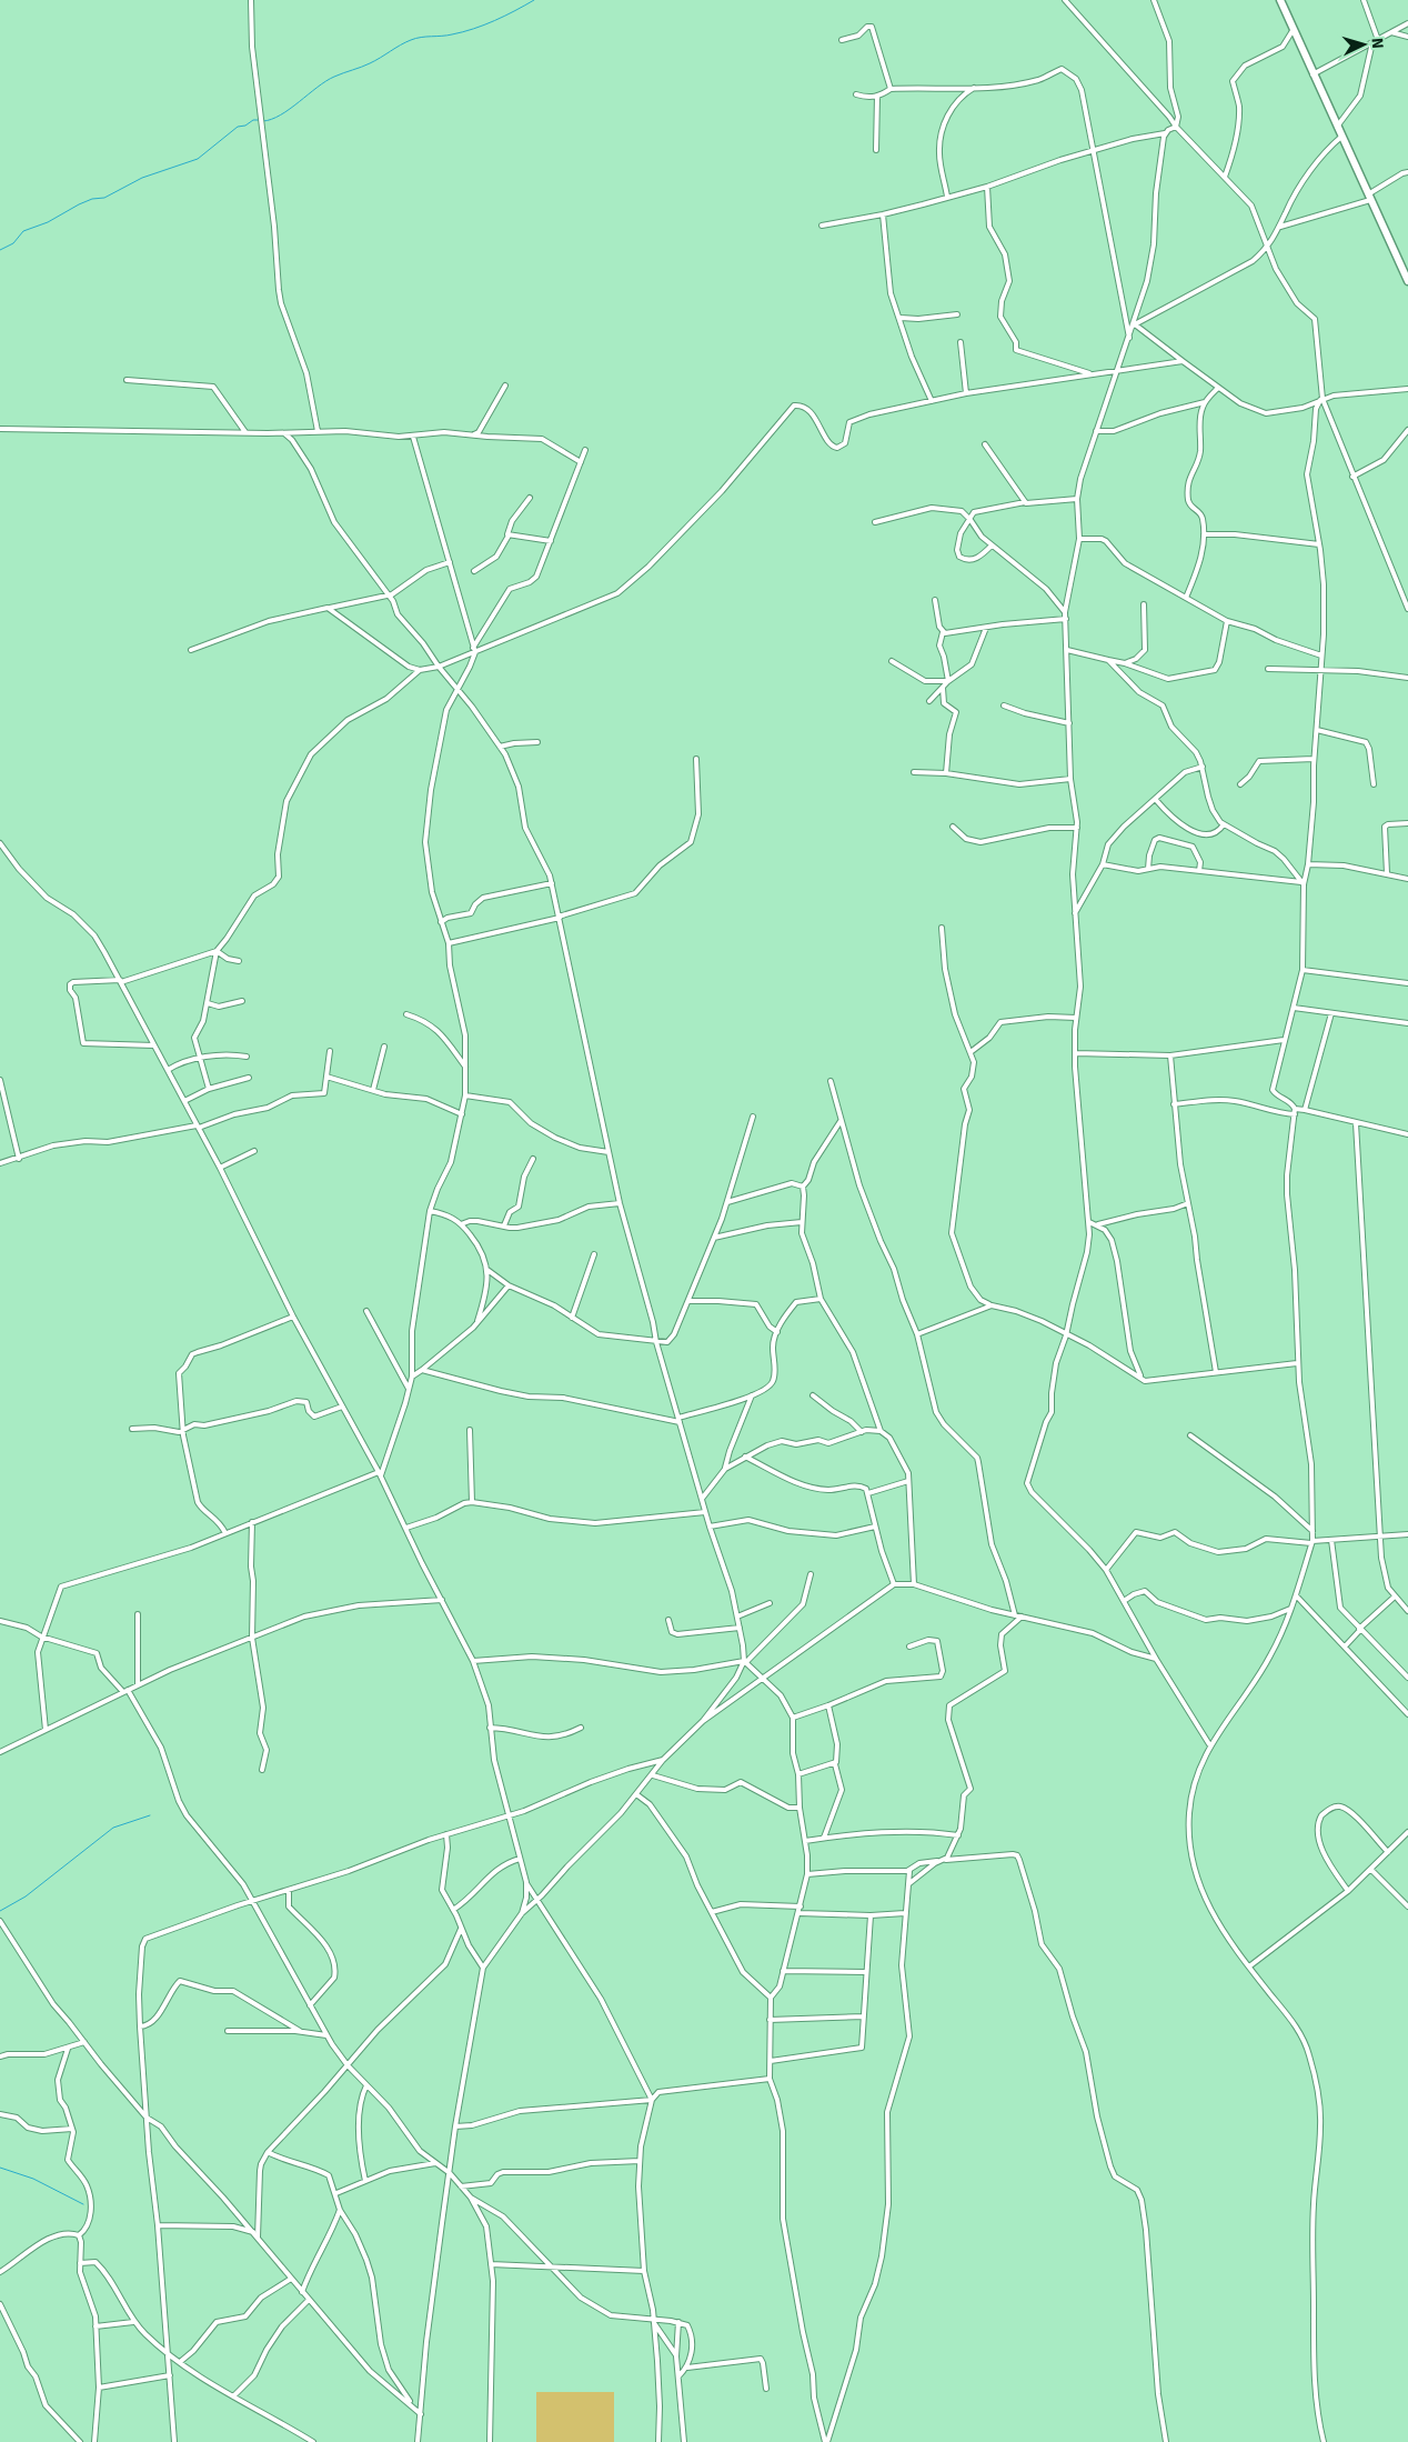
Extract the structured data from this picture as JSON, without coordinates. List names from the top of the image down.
{
  "north": "right"
}
